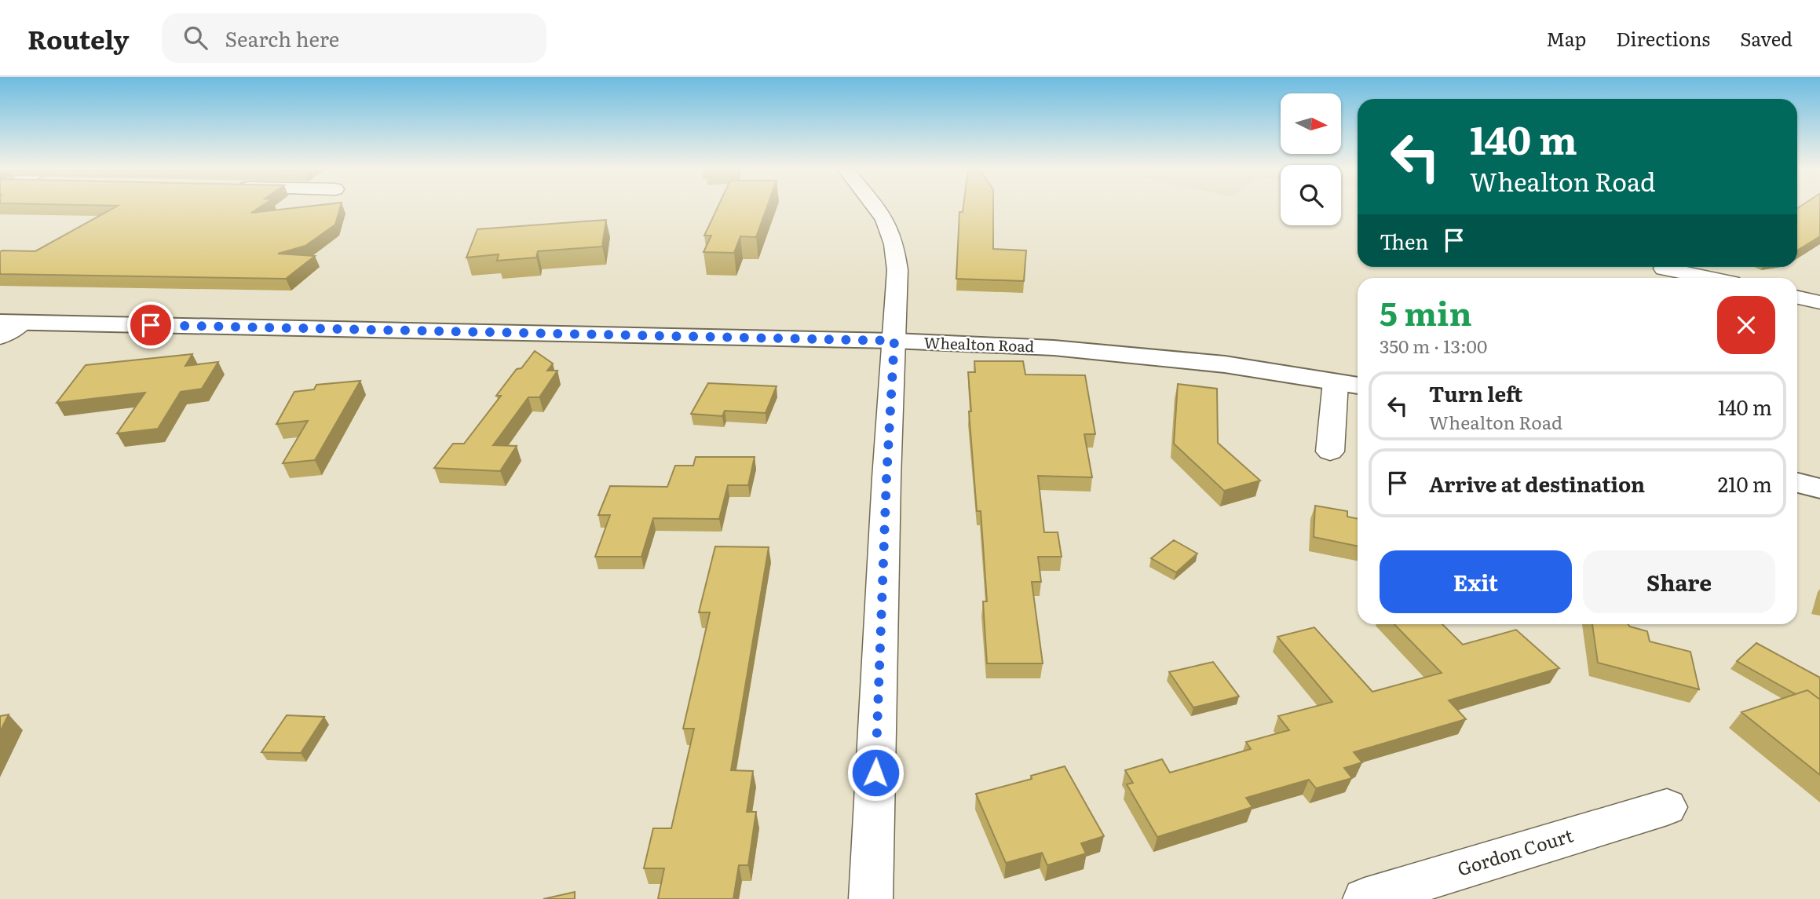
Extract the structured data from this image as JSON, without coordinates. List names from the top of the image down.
{
  "streets": {
    "street": ["Whealton Road", "Gordon Court"]
  },
  "north": "right",
  "page": {
    "header": "Routely",
    "search": "Search here",
    "nav": ["Map", "Directions", "Saved"],
    "turn": ["140 m", "Whealton Road"],
    "then": "Then",
    "heading": ["5 min", "350 m · 13:00"],
    "list": [
      {
        "name": "Turn left",
        "note": "Whealton Road",
        "value": "140 m"
      },
      {
        "name": "Arrive at destination",
        "value": "210 m"
      }
    ],
    "buttons": ["Exit", "Share"]
  }
}
